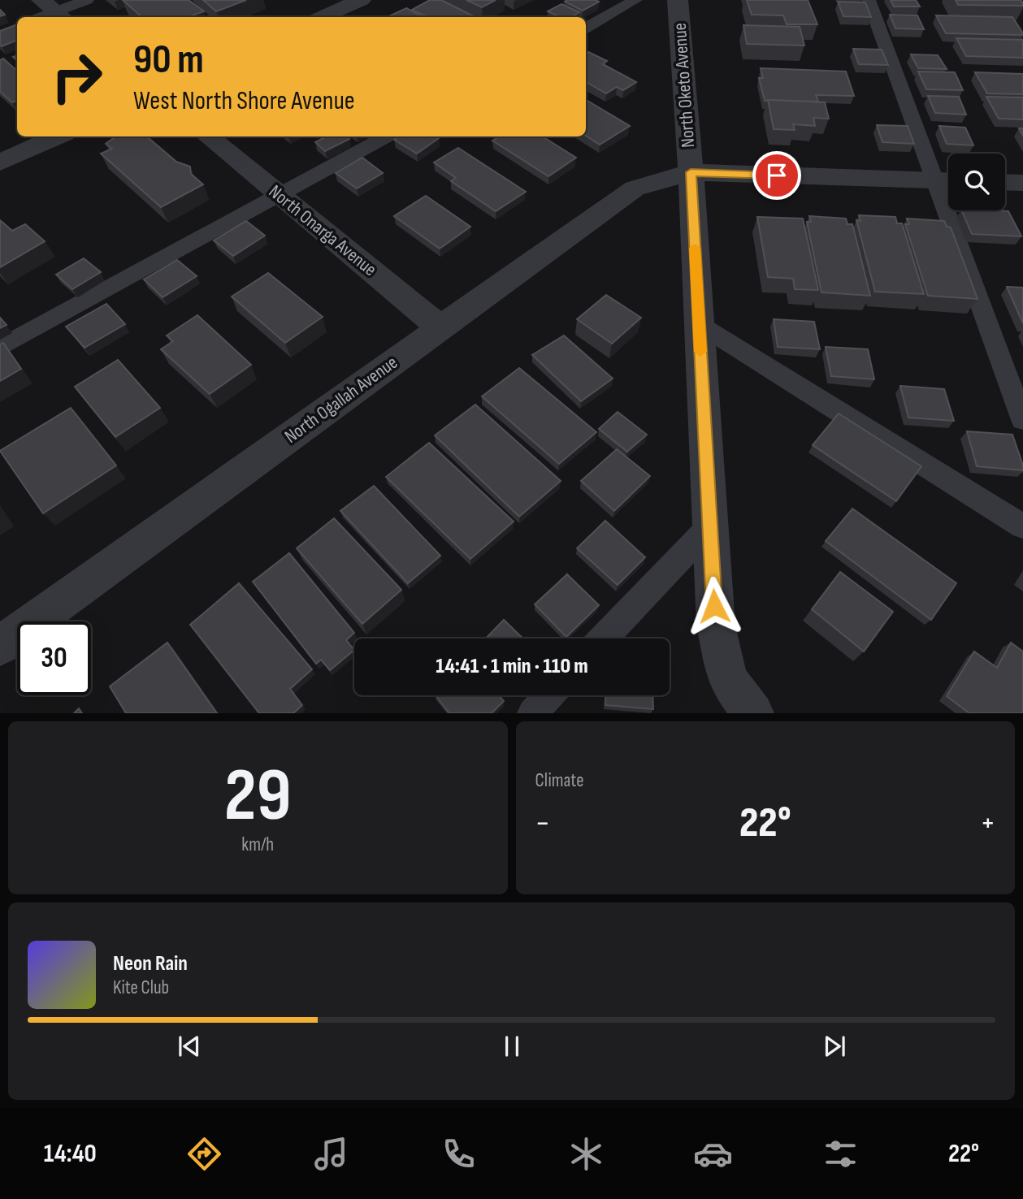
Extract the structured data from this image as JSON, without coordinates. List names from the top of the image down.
{
  "streets": {
    "street": ["North Oketo Avenue", "North Onarga Avenue", "North Ogallah Avenue"]
  },
  "crossings": [
    ["North Oketo Avenue", "North Ogallah Avenue"],
    ["North Onarga Avenue", "North Ogallah Avenue"]
  ],
  "page": {
    "turn": ["90 m", "West North Shore Avenue"],
    "limit": "30",
    "trip": "14:41 · 1 min · 110 m",
    "tile": [
      ["29", "km/h"],
      "Climate"
    ],
    "heat": ["−", "22°", "+"],
    "song": ["Neon Rain", "Kite Club"],
    "tabs": ["14:40", "22°"]
  }
}
